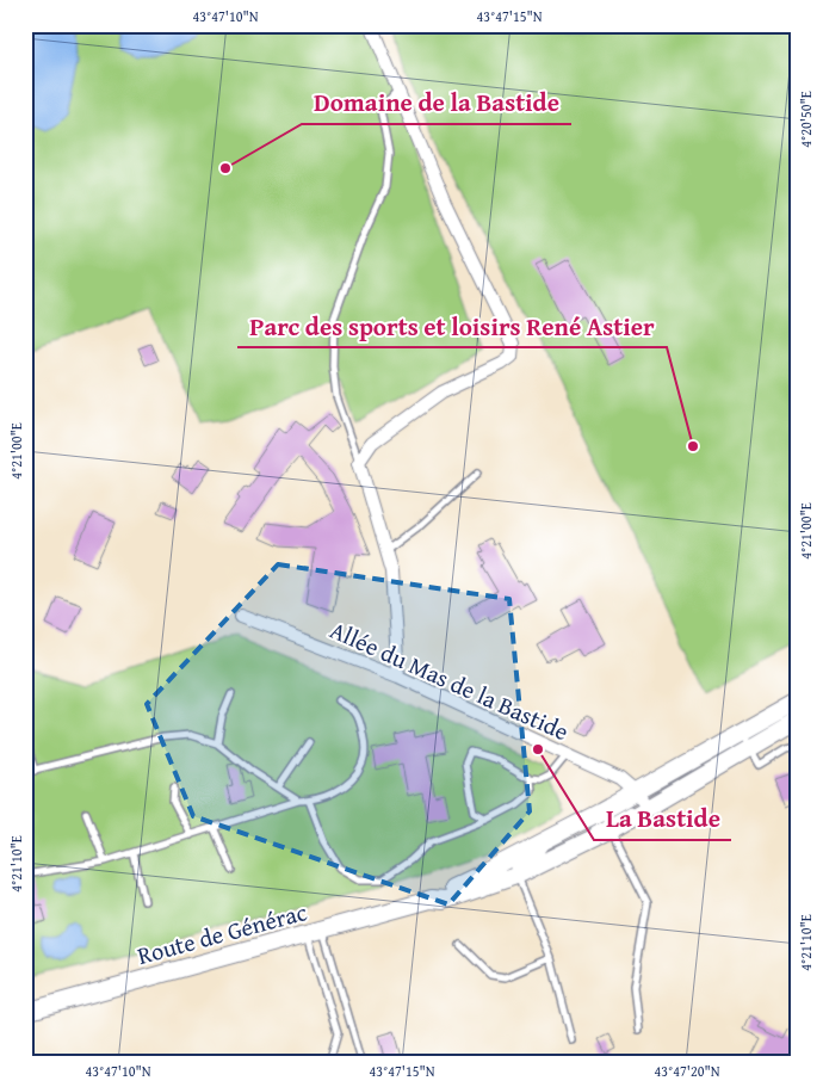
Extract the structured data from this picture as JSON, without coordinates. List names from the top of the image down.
{
  "streets": {
    "street": ["Allée du Mas de la Bastide", "Route de Générac"]
  },
  "crossings": [
    ["Allée du Mas de la Bastide", "Route de Générac"]
  ],
  "places": ["Domaine de la Bastide", "Parc des sports et loisirs René Astier", "La Bastide"],
  "coordinates": [
    "43°47'10\"N",
    "43°47'15\"N",
    "4°20'50\"E",
    "4°21'00\"E",
    "4°21'10\"E",
    "43°47'20\"N"
  ]
}
